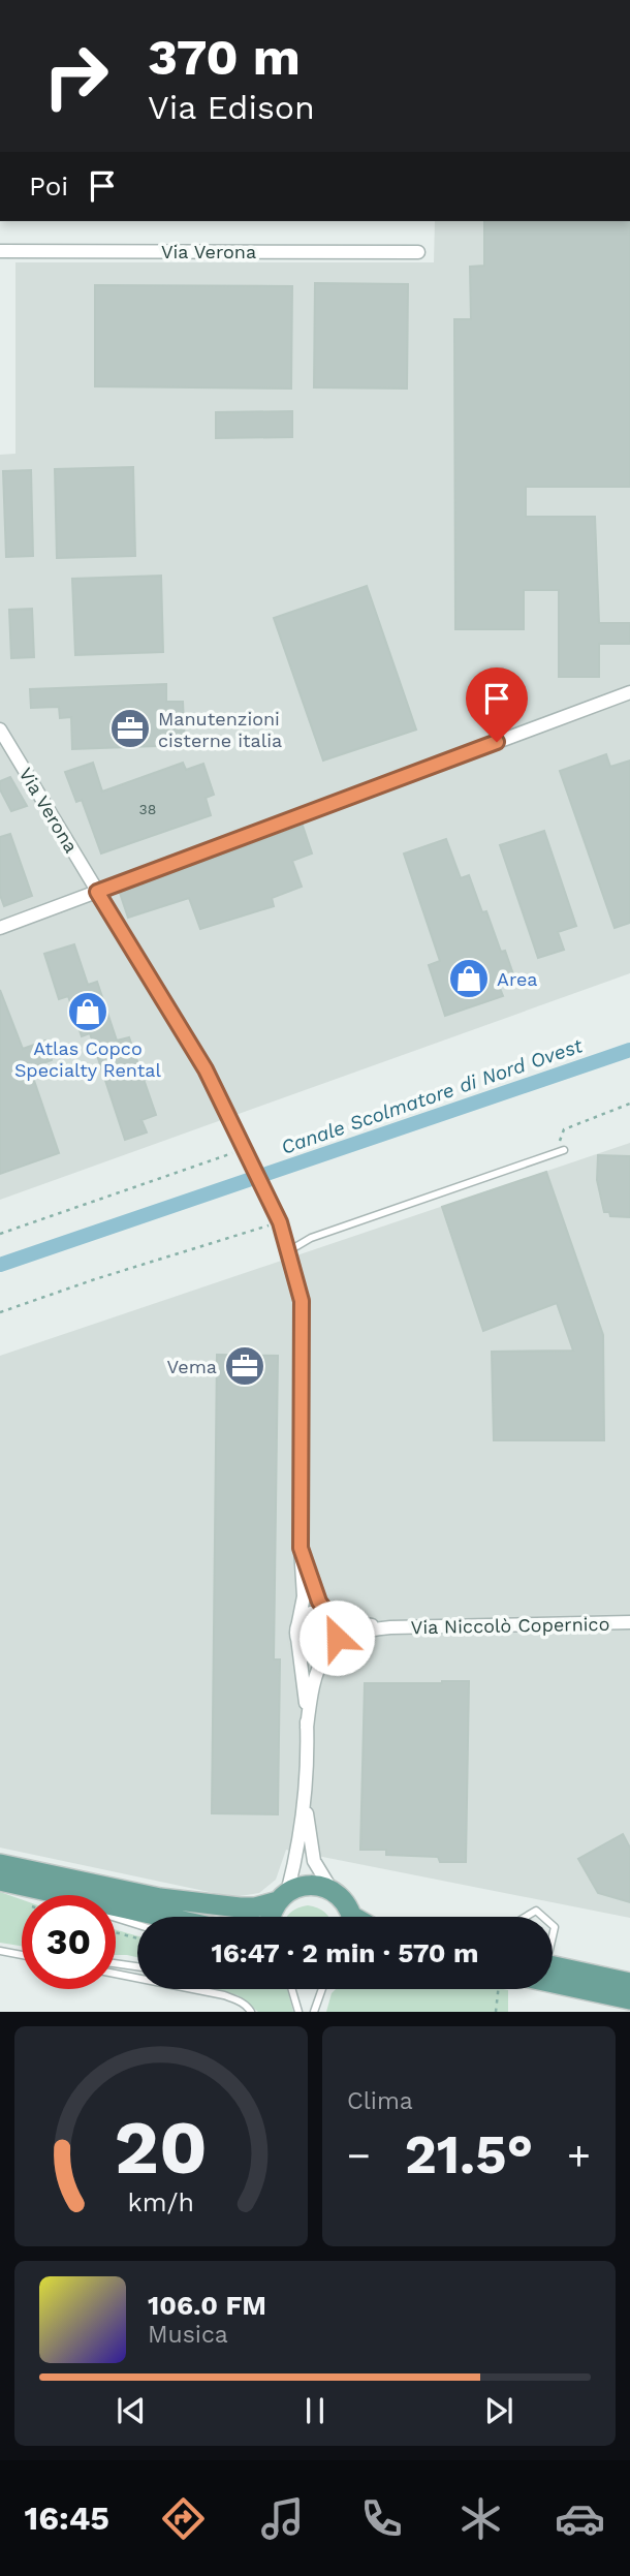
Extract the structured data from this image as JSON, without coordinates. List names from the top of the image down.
{
  "streets": {
    "street": ["Via Verona", "Via Niccolò Copernico"]
  },
  "crossings": [
    ["Via Verona", "Via Niccolò Copernico"]
  ],
  "water": ["Canale Scolmatore di Nord Ovest"],
  "places": {
    "office": ["Manutenzioni cisterne italia", "Vema"],
    "shop": ["Area", "Atlas Copco Specialty Rental"]
  },
  "house_numbers": ["38"],
  "page": {
    "turn": ["370 m", "Via Edison"],
    "then": "Poi",
    "limit": "30",
    "trip": "16:47 · 2 min · 570 m",
    "tile": "Clima",
    "heat": ["−", "21.5°", "+"],
    "song": ["106.0 FM", "Musica"],
    "tabs": "16:45",
    "gauge": ["20", "km/h"]
  }
}
